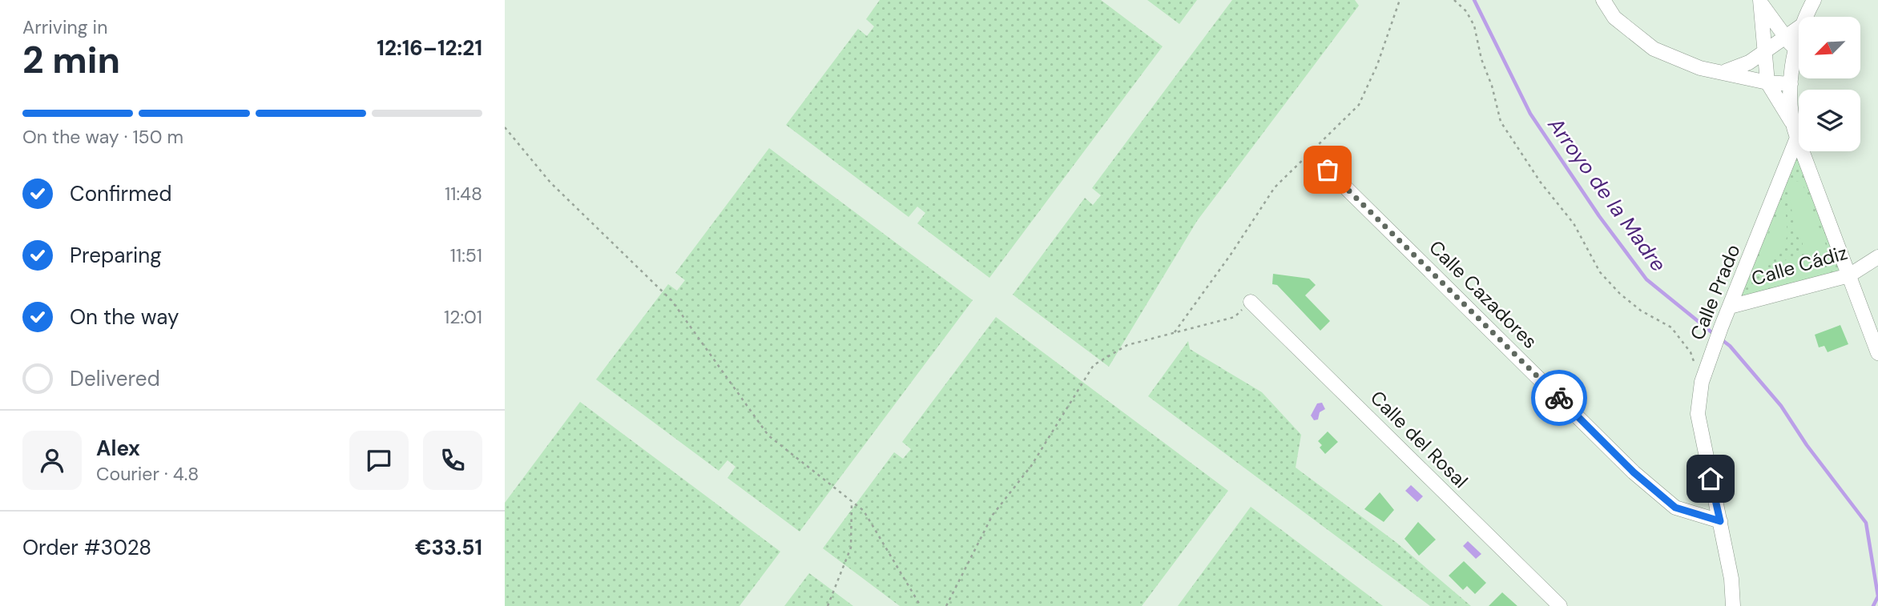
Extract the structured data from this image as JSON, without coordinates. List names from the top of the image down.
{
  "streets": {
    "street": [
      "Calle Cádiz",
      "Calle Prado",
      "Calle Cazadores",
      "Calle del Rosal"
    ]
  },
  "crossings": [
    ["Calle Cádiz", "Calle Prado"],
    ["Calle Prado", "Calle Cazadores"]
  ],
  "water": ["Arroyo de la Madre"],
  "north": "bottom left",
  "page": {
    "heading": ["2 min", "Arriving in", "12:16–12:21"],
    "panel": [
      "Alex",
      "Courier · 4.8",
      "Order #3028",
      "€33.51"
    ],
    "bar": "On the way · 150 m",
    "list": [
      ["Confirmed", "11:48"],
      ["Preparing", "11:51"],
      ["On the way", "12:01"],
      "Delivered"
    ]
  }
}
